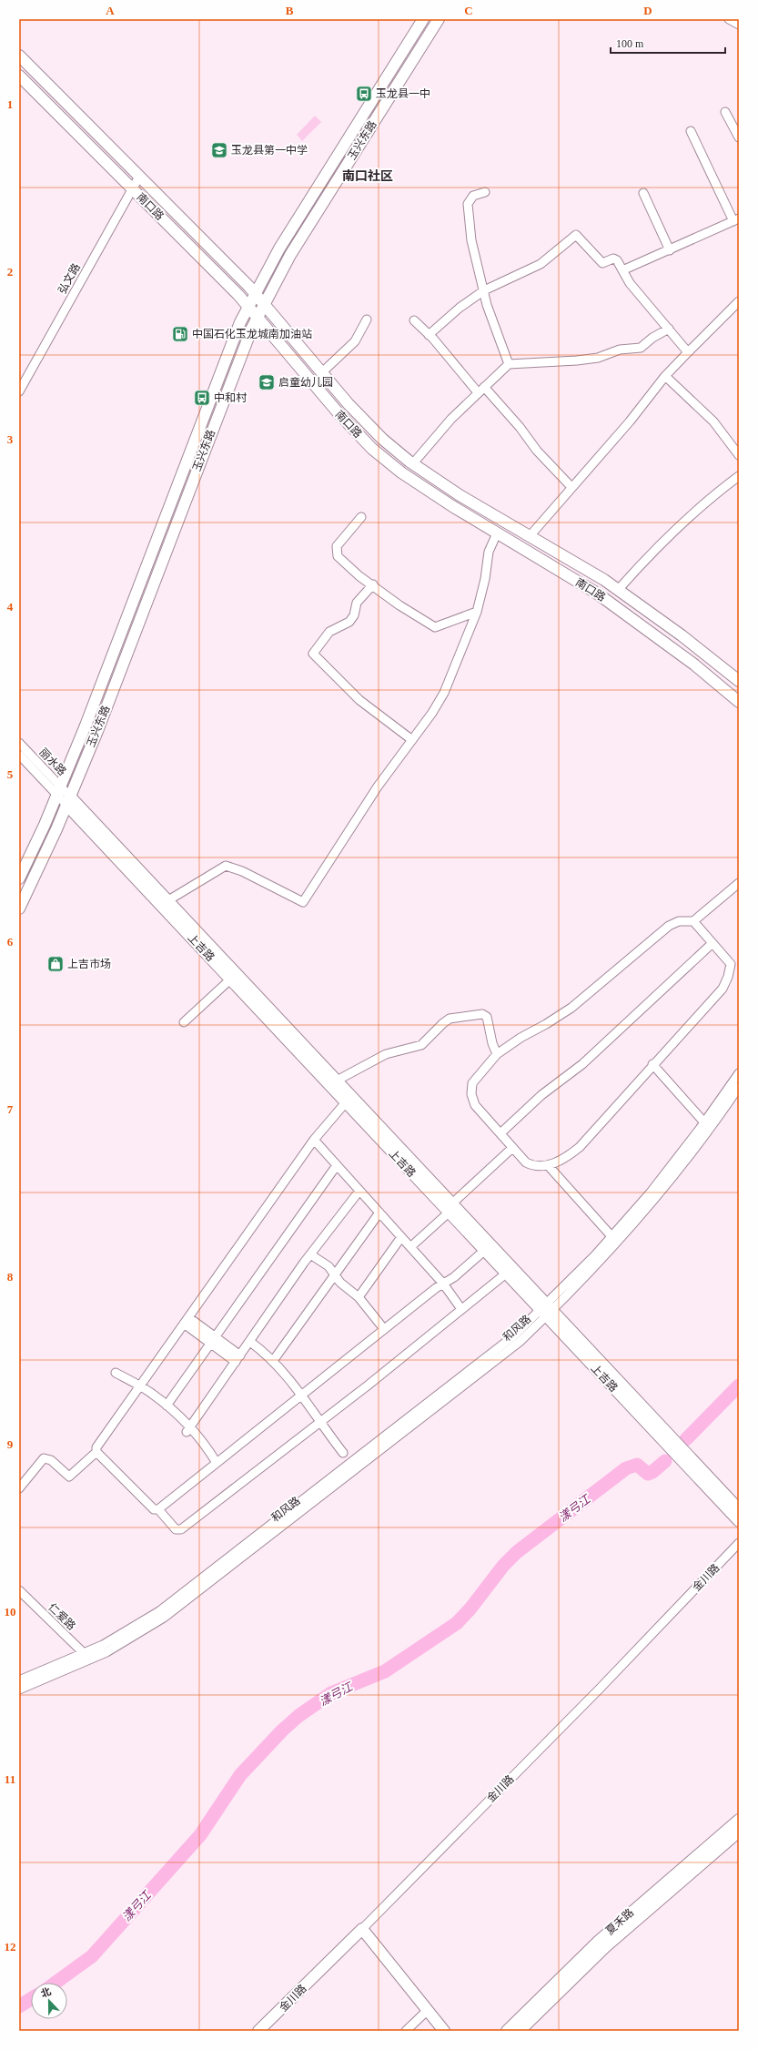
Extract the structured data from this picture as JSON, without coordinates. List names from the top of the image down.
{
  "streets": {
    "main road": [
      "玉兴东路",
      "南口路",
      "上吉路",
      "金川路",
      "夏禾路"
    ],
    "street": [
      "弘文路",
      "丽水路",
      "和风路",
      "仁爱路"
    ]
  },
  "crossings": [
    ["玉兴东路", "南口路"],
    ["玉兴东路", "丽水路"],
    ["玉兴东路", "上吉路"],
    ["南口路", "弘文路"],
    ["丽水路", "上吉路"],
    ["上吉路", "和风路"],
    ["和风路", "仁爱路"]
  ],
  "districts": ["南口社区"],
  "water": ["漾弓江"],
  "places": {
    "bus stop": ["玉龙县一中", "中和村"],
    "school or university": ["玉龙县第一中学", "启童幼儿园"],
    "fuel station": ["中国石化玉龙城南加油站"],
    "shop": ["上吉市场"]
  },
  "scale_bar": "100 m",
  "north": "top",
  "grid": {
    "columns": [
      "A",
      "B",
      "C",
      "D"
    ],
    "rows": [
      "1",
      "2",
      "3",
      "4",
      "5",
      "6",
      "7",
      "8",
      "9",
      "10",
      "11",
      "12"
    ]
  }
}
